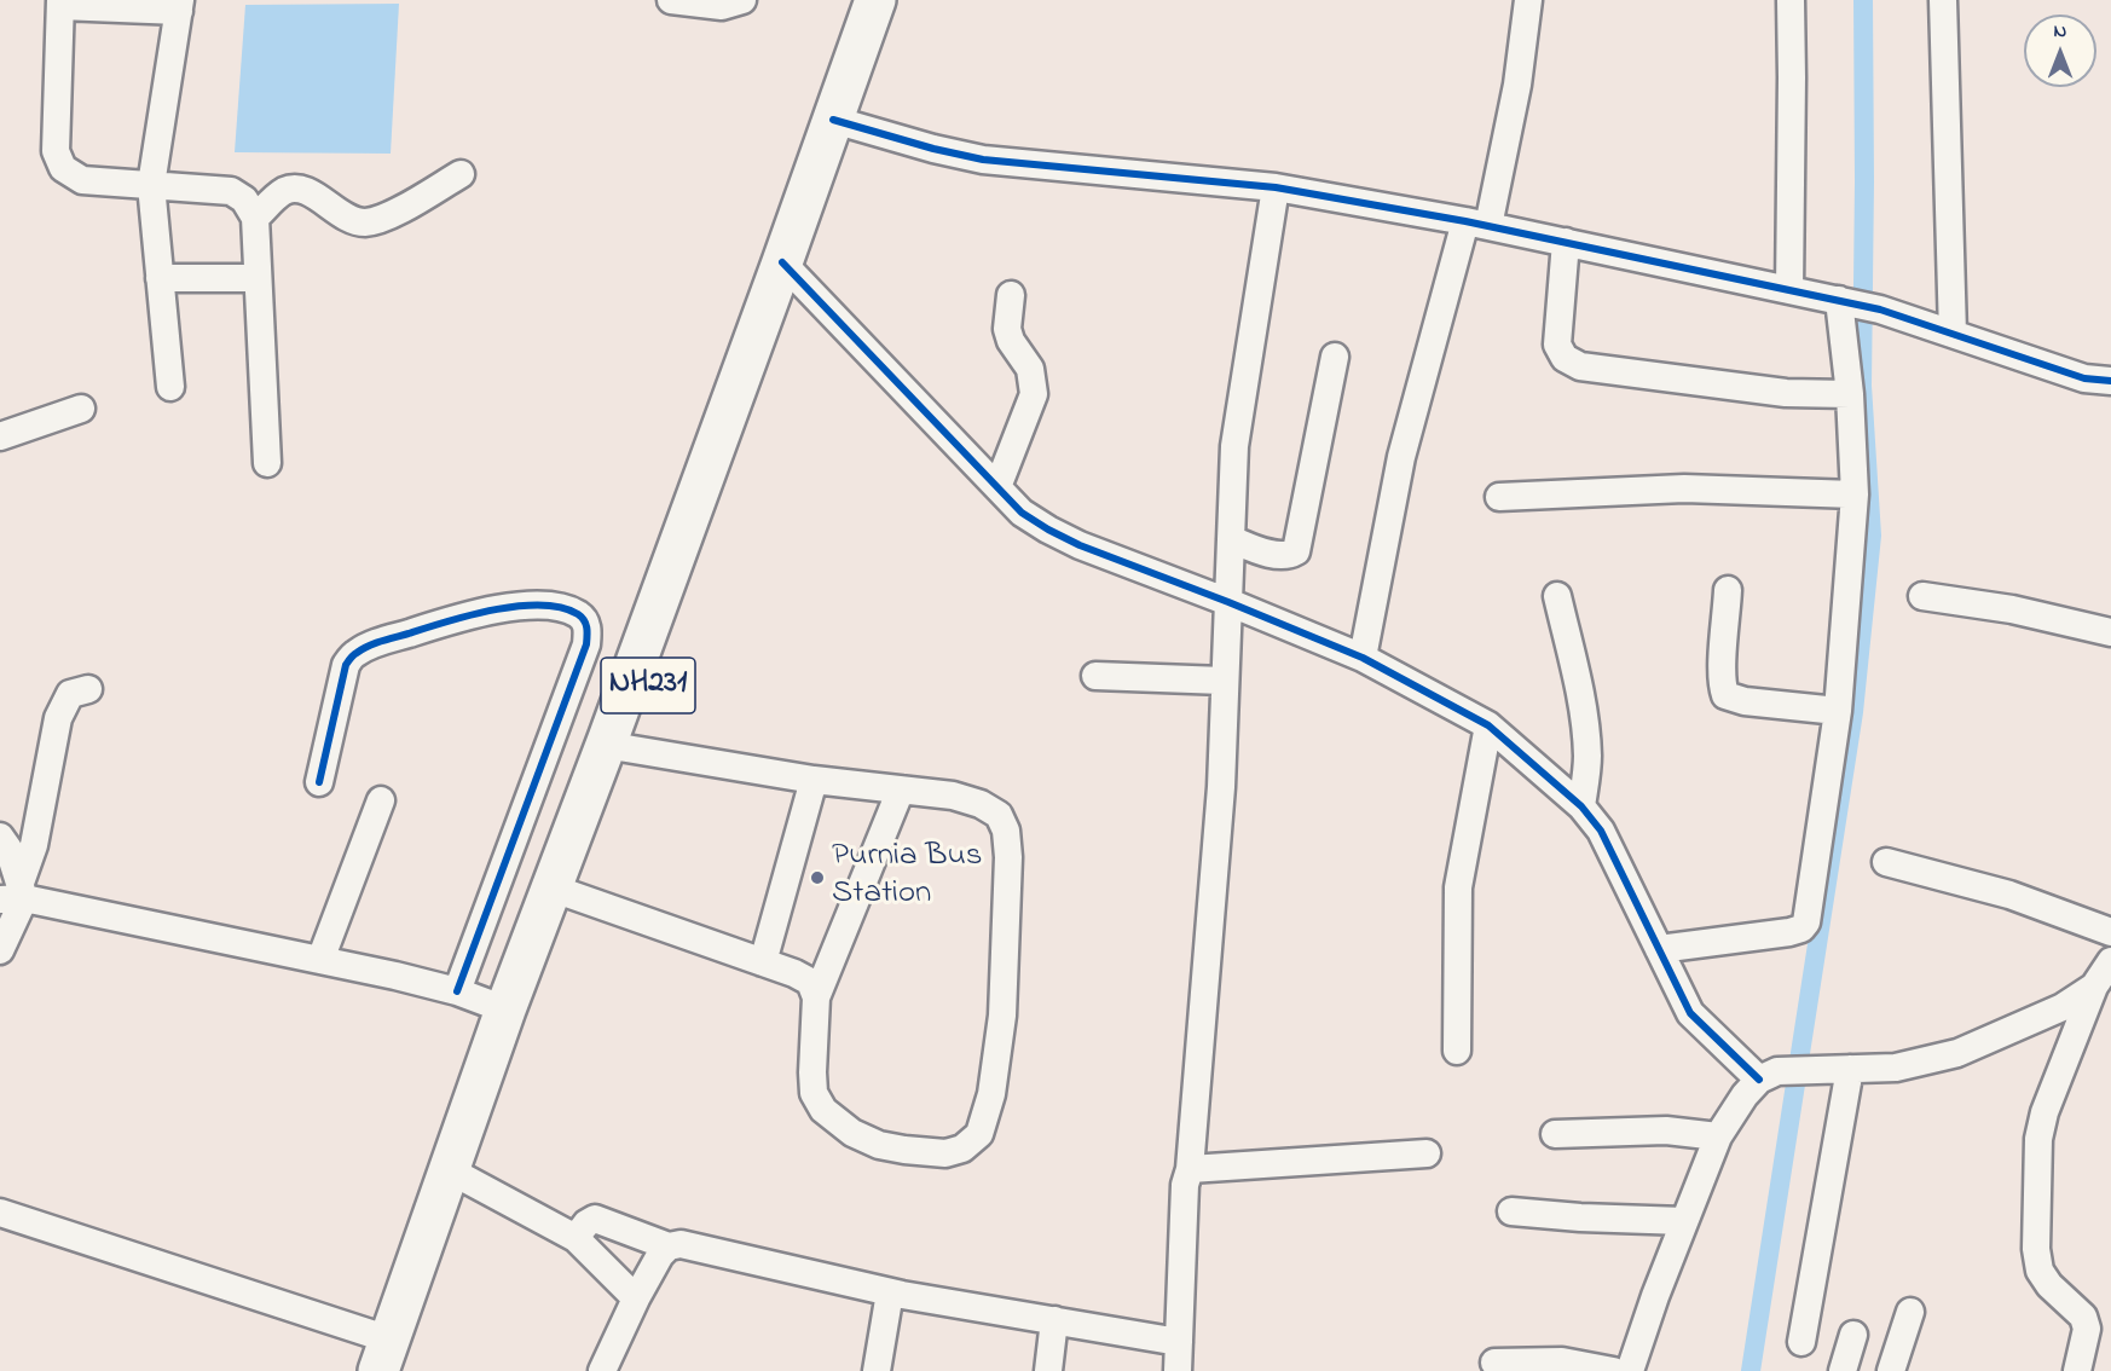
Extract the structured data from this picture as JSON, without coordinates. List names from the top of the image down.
{
  "streets": {
    "highway": ["NH231"]
  },
  "places": ["Purnia Bus Station"],
  "north": "top"
}
